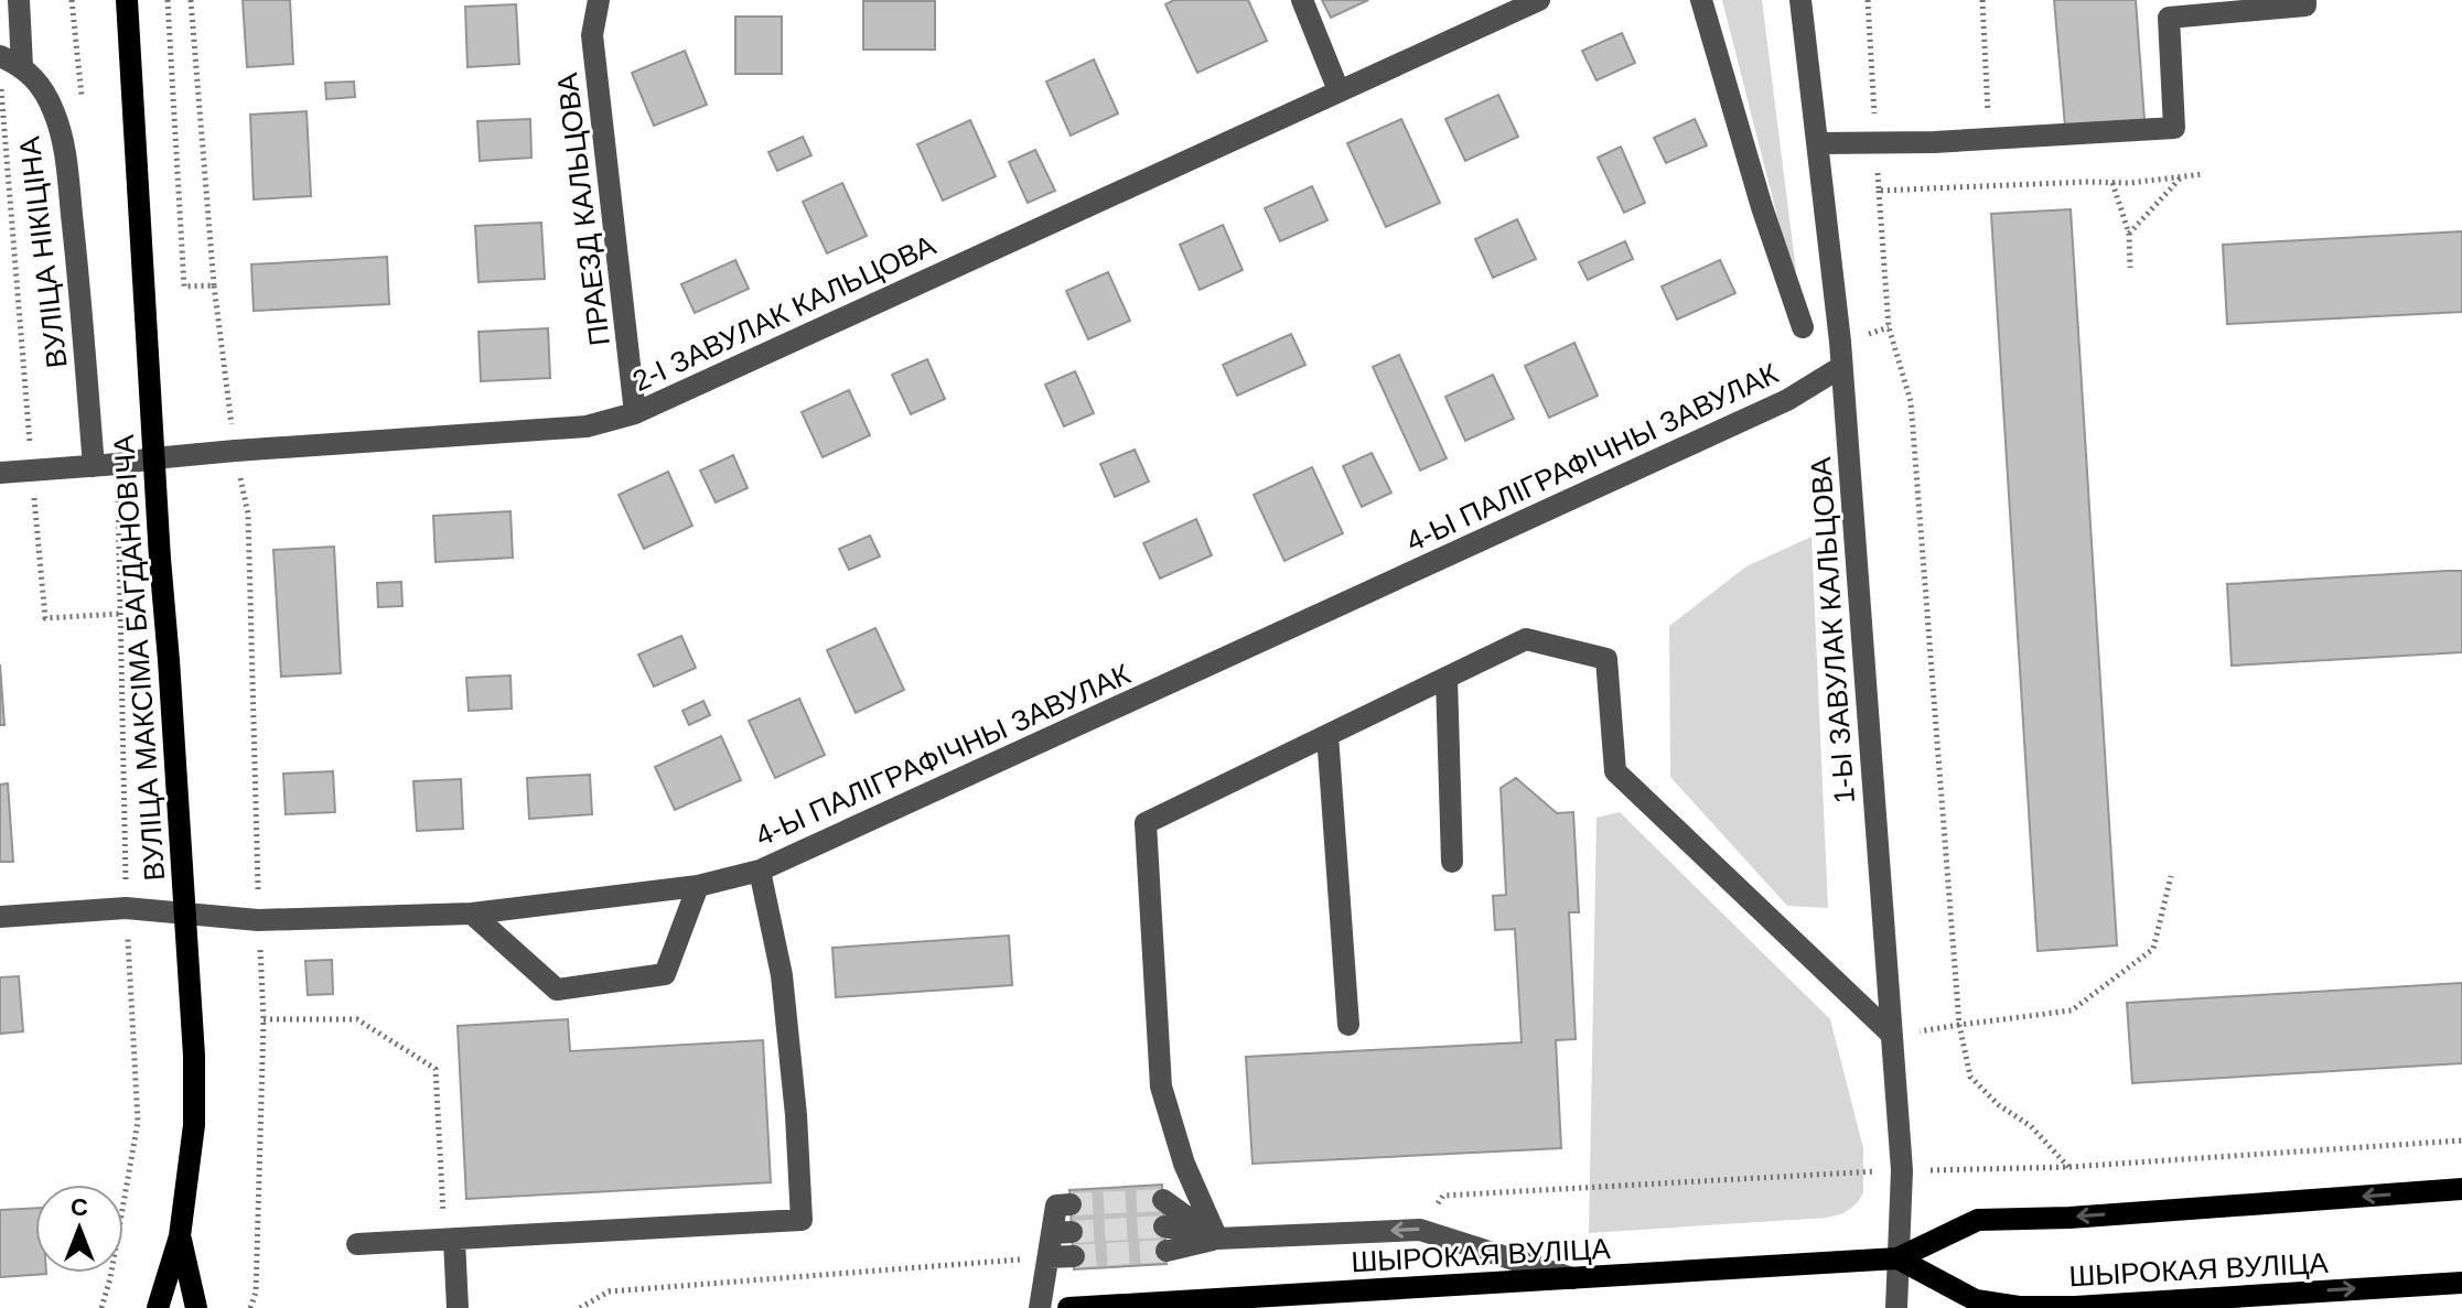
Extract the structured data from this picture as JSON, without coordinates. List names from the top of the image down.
{
  "streets": {
    "main road": ["ВУЛІЦА МАКСІМА БАГДАНОВІЧА", "ШЫРОКАЯ ВУЛІЦА"],
    "street": [
      "ПРАЕЗД КАЛЬЦОВА",
      "ВУЛІЦА НІКІЦІНА",
      "2-І ЗАВУЛАК КАЛЬЦОВА",
      "4-Ы ПАЛІГРАФІЧНЫ ЗАВУЛАК",
      "1-Ы ЗАВУЛАК КАЛЬЦОВА"
    ]
  },
  "crossings": [
    ["ПРАЕЗД КАЛЬЦОВА", "2-І ЗАВУЛАК КАЛЬЦОВА"],
    ["ВУЛІЦА НІКІЦІНА", "2-І ЗАВУЛАК КАЛЬЦОВА"],
    ["2-І ЗАВУЛАК КАЛЬЦОВА", "ВУЛІЦА МАКСІМА БАГДАНОВІЧА"],
    ["4-Ы ПАЛІГРАФІЧНЫ ЗАВУЛАК", "1-Ы ЗАВУЛАК КАЛЬЦОВА"],
    ["4-Ы ПАЛІГРАФІЧНЫ ЗАВУЛАК", "ВУЛІЦА МАКСІМА БАГДАНОВІЧА"],
    ["1-Ы ЗАВУЛАК КАЛЬЦОВА", "ШЫРОКАЯ ВУЛІЦА"]
  ],
  "north": "top"
}
